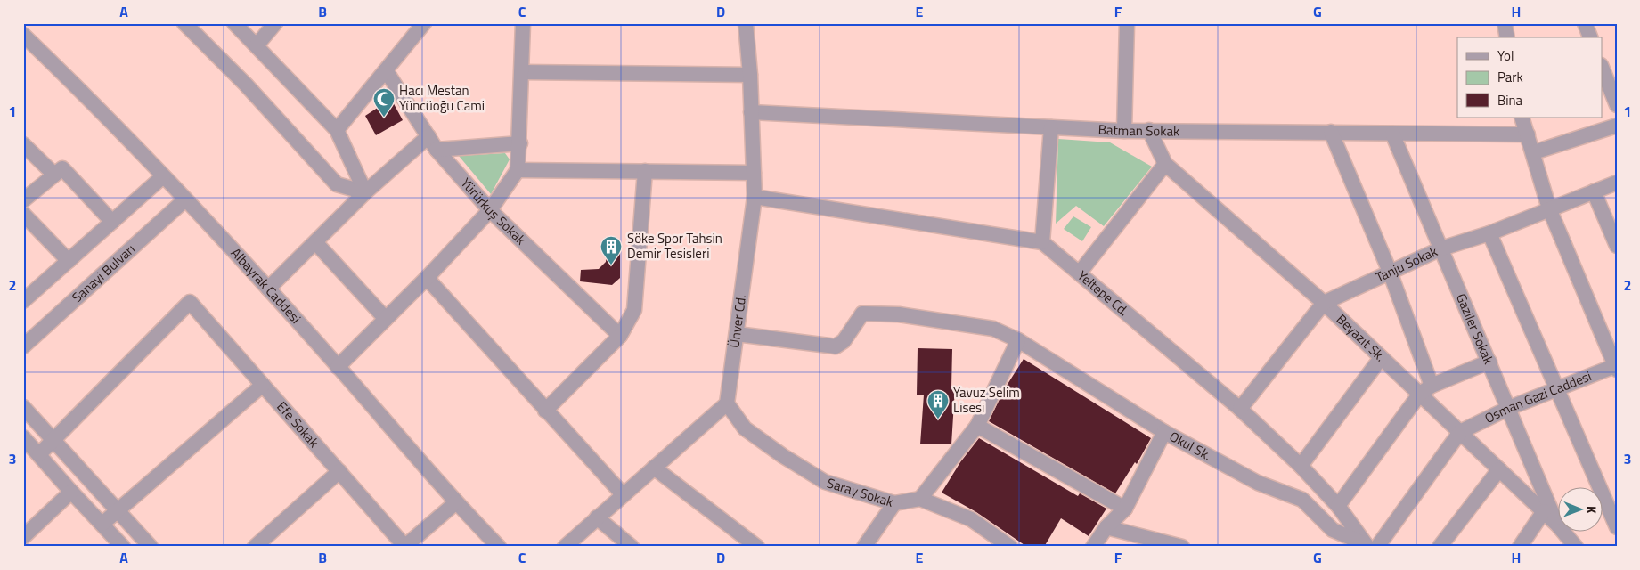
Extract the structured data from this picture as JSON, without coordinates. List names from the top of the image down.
{
  "streets": {
    "street": [
      "Batman Sokak",
      "Yürürkuş Sokak",
      "Tanju Sokak",
      "Sanayi Bulvarı",
      "Albayrak Caddesi",
      "Yeltepe Cd.",
      "Ünver Cd.",
      "Gaziler Sokak",
      "Beyazıt Sk.",
      "Osman Gazi Caddesi",
      "Efe Sokak",
      "Okul Sk.",
      "Saray Sokak"
    ]
  },
  "crossings": [
    ["Batman Sokak", "Ünver Cd."],
    ["Batman Sokak", "Gaziler Sokak"],
    ["Batman Sokak", "Beyazıt Sk."],
    ["Tanju Sokak", "Yeltepe Cd."],
    ["Tanju Sokak", "Gaziler Sokak"],
    ["Tanju Sokak", "Beyazıt Sk."],
    ["Sanayi Bulvarı", "Albayrak Caddesi"],
    ["Yeltepe Cd.", "Okul Sk."],
    ["Ünver Cd.", "Okul Sk."],
    ["Ünver Cd.", "Saray Sokak"],
    ["Gaziler Sokak", "Beyazıt Sk."],
    ["Gaziler Sokak", "Osman Gazi Caddesi"],
    ["Beyazıt Sk.", "Osman Gazi Caddesi"]
  ],
  "places": {
    "mosque": ["Hacı Mestan Yüncüoğu Cami"],
    "building": ["Söke Spor Tahsin Demir Tesisleri", "Yavuz Selim Lisesi"]
  },
  "legend": ["Yol", "Park", "Bina"],
  "north": "right",
  "grid": {
    "columns": [
      "A",
      "B",
      "C",
      "D",
      "E",
      "F",
      "G",
      "H"
    ],
    "rows": ["1", "2", "3"]
  }
}
